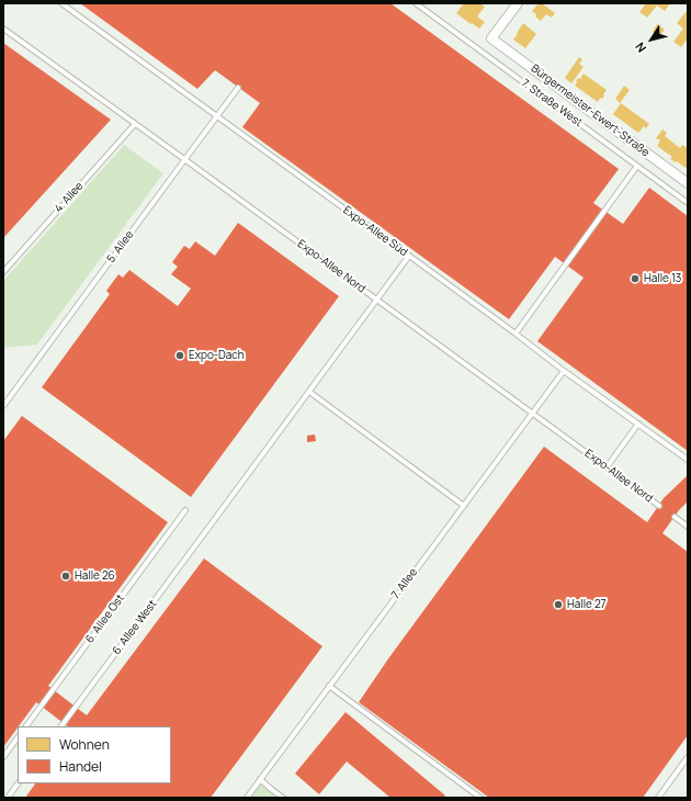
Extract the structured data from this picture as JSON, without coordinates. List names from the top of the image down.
{
  "streets": {
    "street": ["Bürgermeister-Ewert-Straße"],
    "lane": [
      "7. Straße West",
      "4. Allee",
      "Expo-Allee Süd",
      "5. Allee",
      "Expo-Allee Nord",
      "7. Allee",
      "6. Allee Ost",
      "6. Allee West"
    ]
  },
  "crossings": [
    ["4. Allee", "Expo-Allee Nord"],
    ["Expo-Allee Süd", "5. Allee"],
    ["Expo-Allee Süd", "7. Allee"],
    ["Expo-Allee Süd", "6. Allee West"],
    ["5. Allee", "Expo-Allee Nord"],
    ["Expo-Allee Nord", "7. Allee"],
    ["Expo-Allee Nord", "6. Allee West"]
  ],
  "places": [
    "Halle 13",
    "Expo-Dach",
    "Halle 26",
    "Halle 27"
  ],
  "legend": ["Wohnen", "Handel"],
  "north": "bottom left"
}
